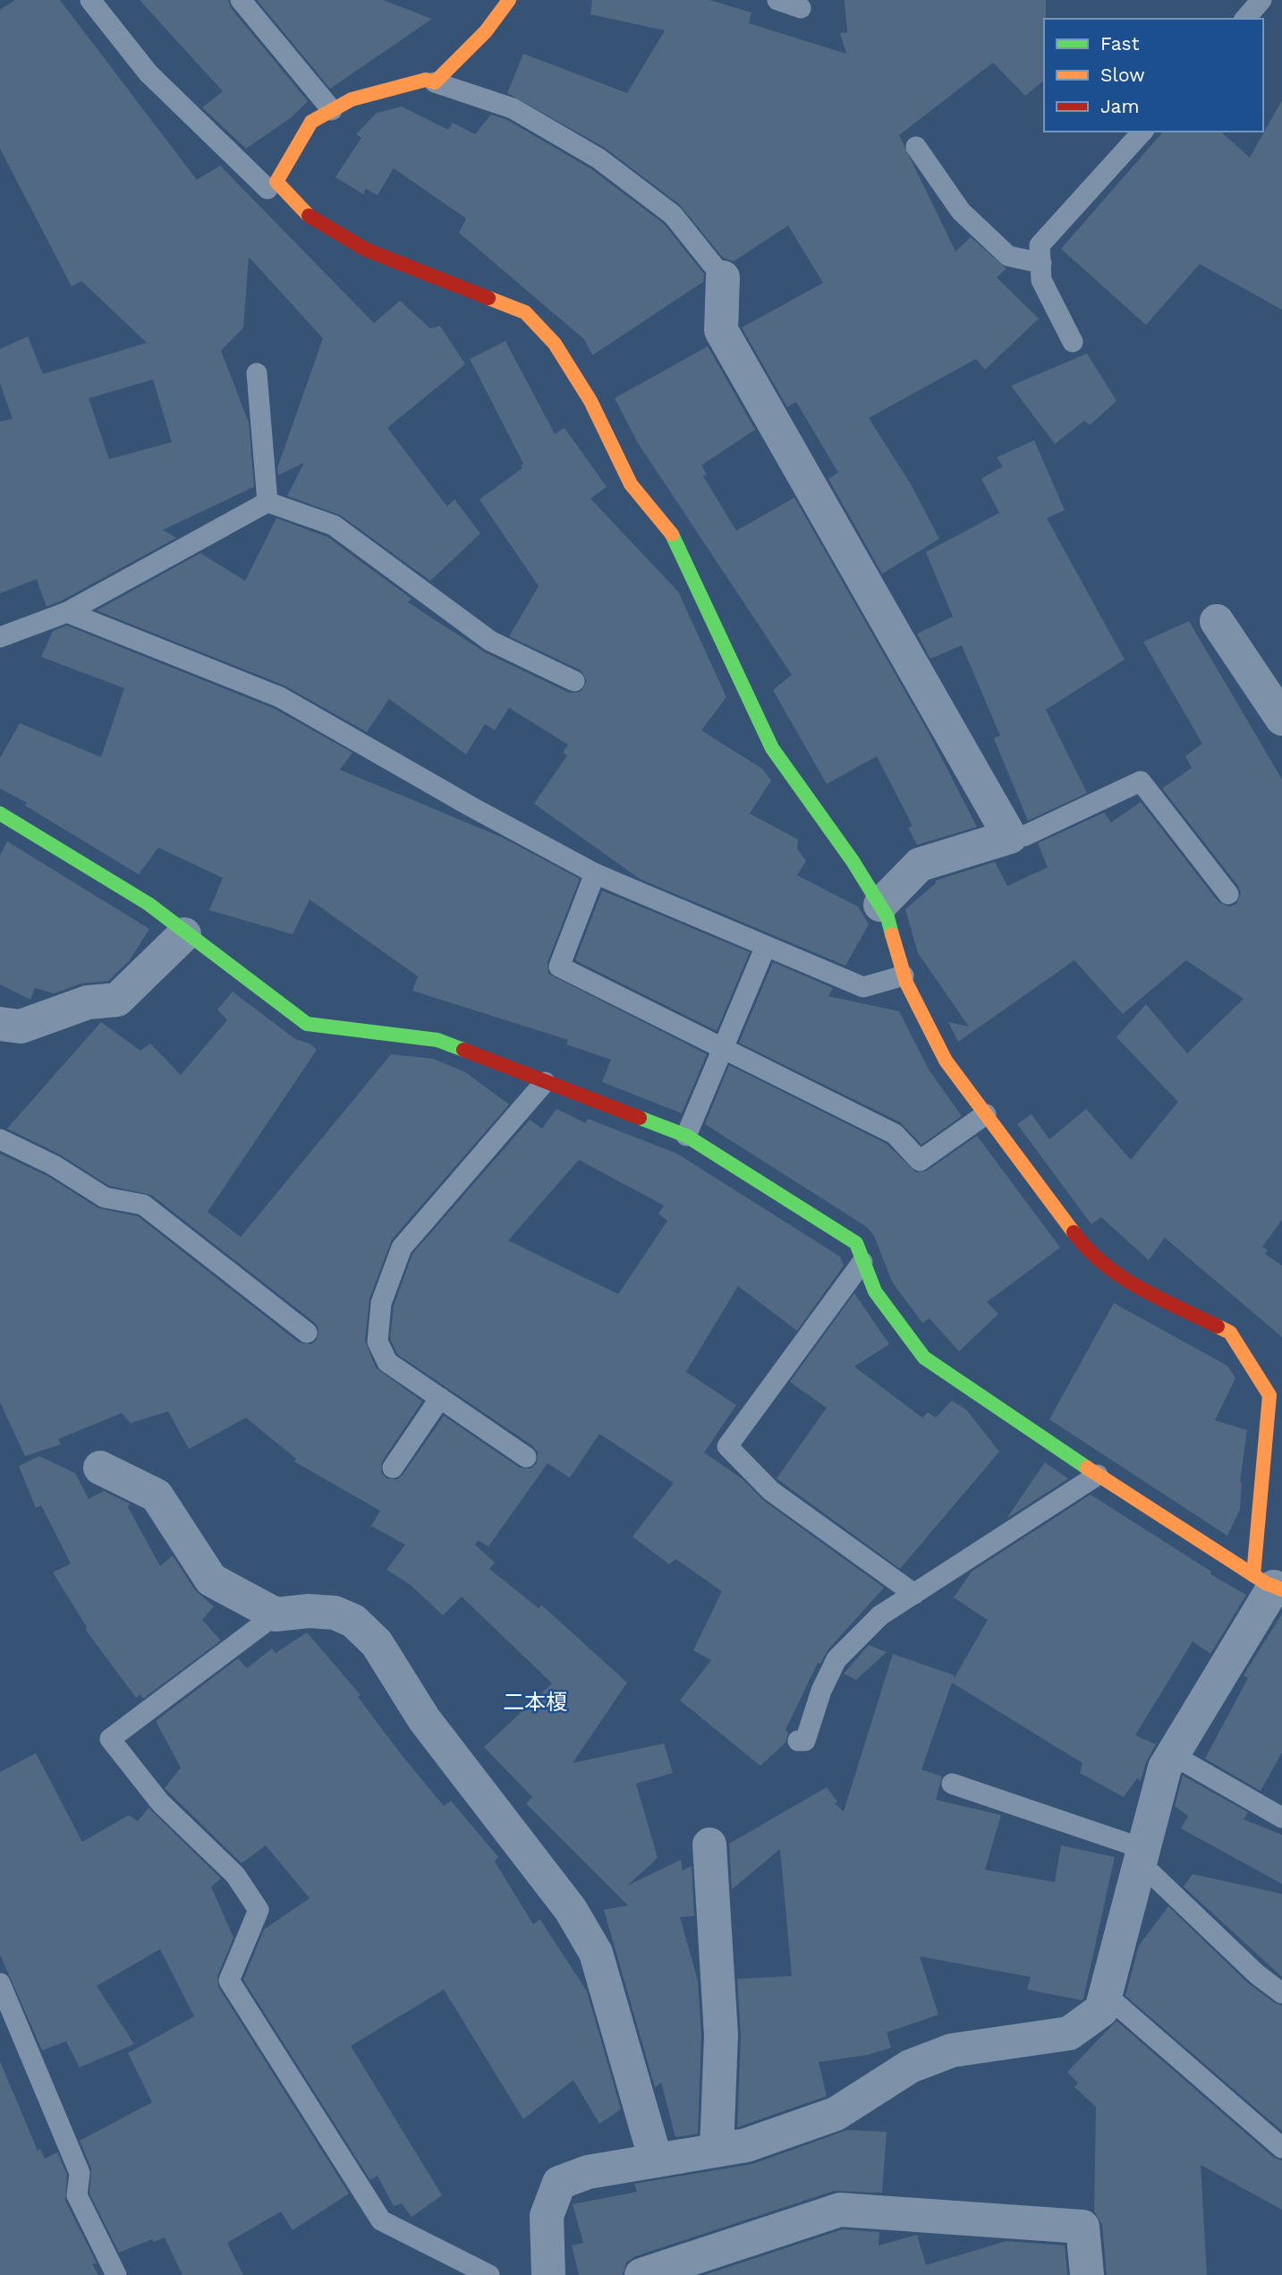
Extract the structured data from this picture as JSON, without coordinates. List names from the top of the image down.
{
  "districts": ["二本榎"],
  "legend": ["Fast", "Slow", "Jam"]
}
